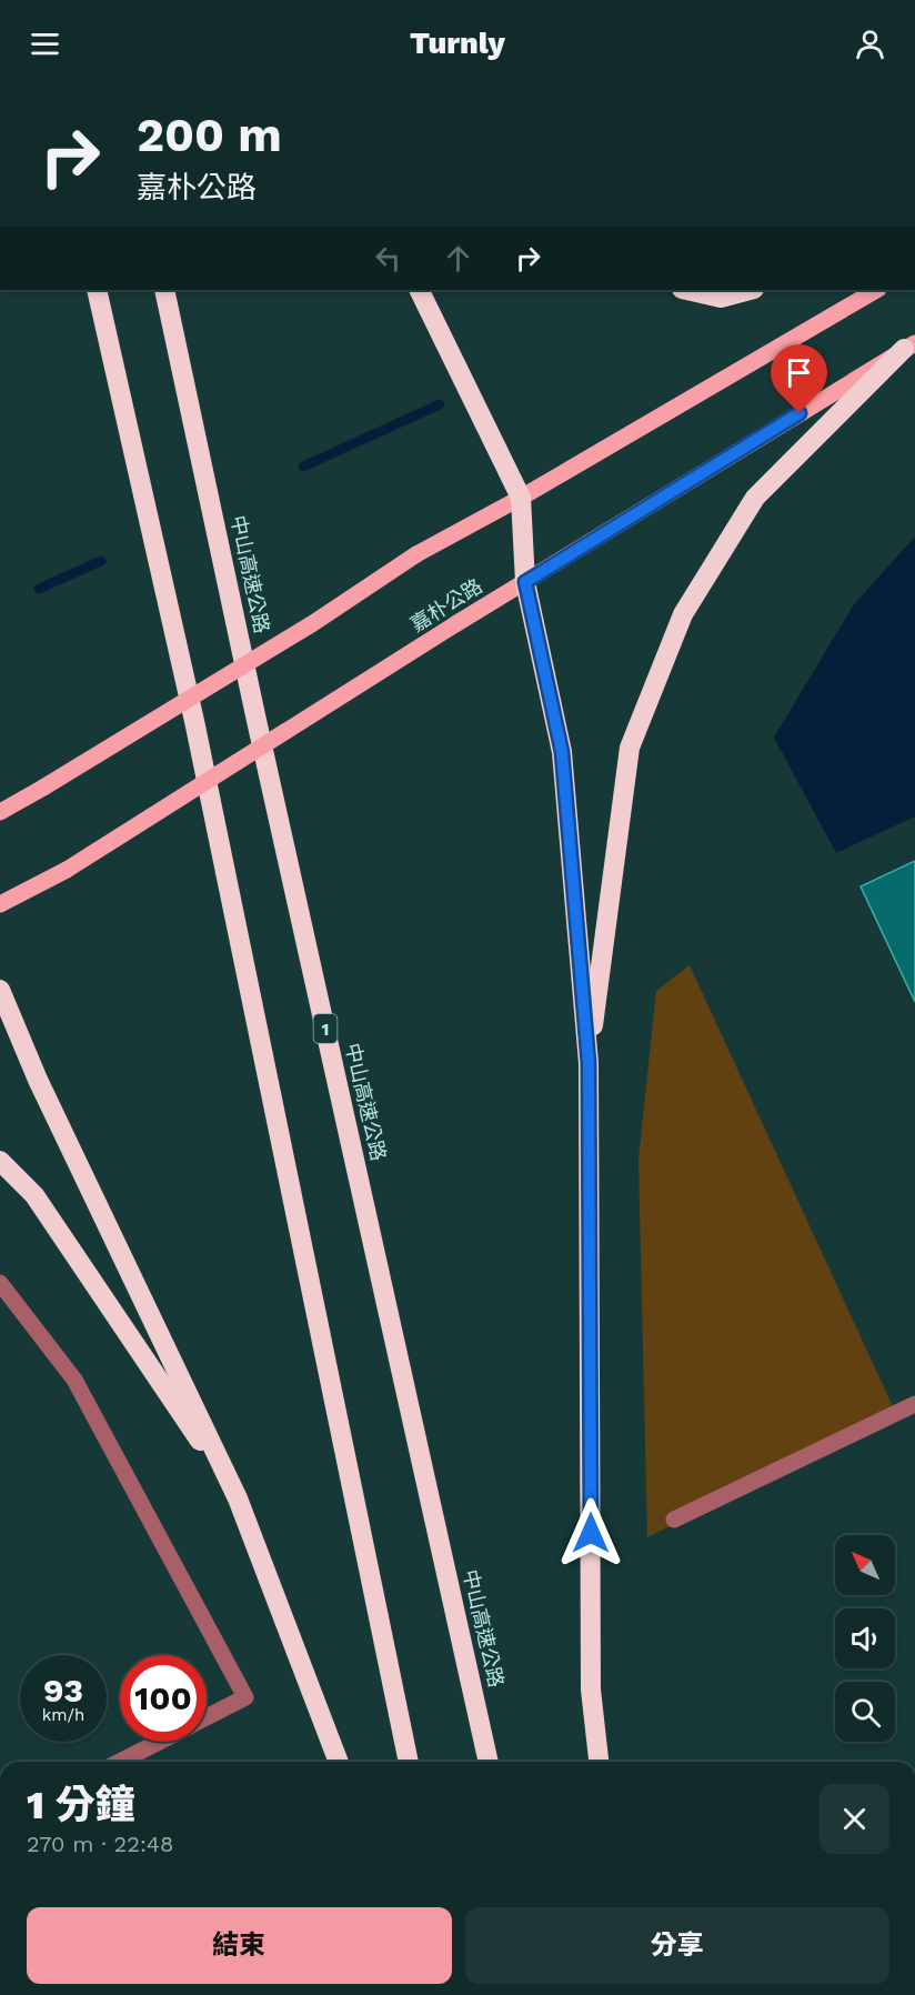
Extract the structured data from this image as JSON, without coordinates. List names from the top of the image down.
{
  "streets": {
    "highway": ["中山高速公路", "1"],
    "main road": ["嘉朴公路"]
  },
  "north": "top left",
  "page": {
    "header": "Turnly",
    "turn": ["200 m", "嘉朴公路"],
    "speed": "93 km/h",
    "limit": "100",
    "heading": ["1 分鐘", "270 m · 22:48"],
    "buttons": ["結束", "分享"]
  }
}
